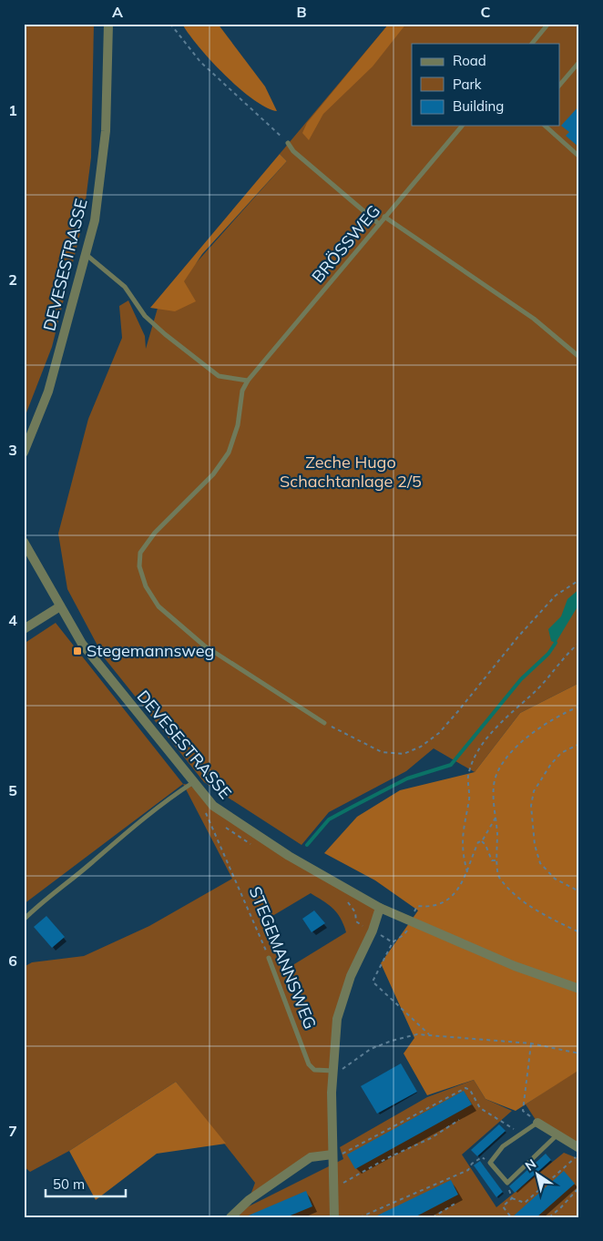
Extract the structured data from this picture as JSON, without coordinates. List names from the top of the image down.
{
  "streets": {
    "street": ["DEVESESTRASSE", "STEGEMANNSWEG"],
    "lane": ["BRÖSSWEG"]
  },
  "crossings": [
    ["DEVESESTRASSE", "STEGEMANNSWEG"]
  ],
  "parks": ["Zeche Hugo Schachtanlage 2/5"],
  "places": {
    "transit": ["Stegemannsweg"]
  },
  "legend": ["Road", "Park", "Building"],
  "scale_bar": "50 m",
  "north": "top left",
  "grid": {
    "columns": ["A", "B", "C"],
    "rows": [
      "1",
      "2",
      "3",
      "4",
      "5",
      "6",
      "7"
    ]
  }
}
